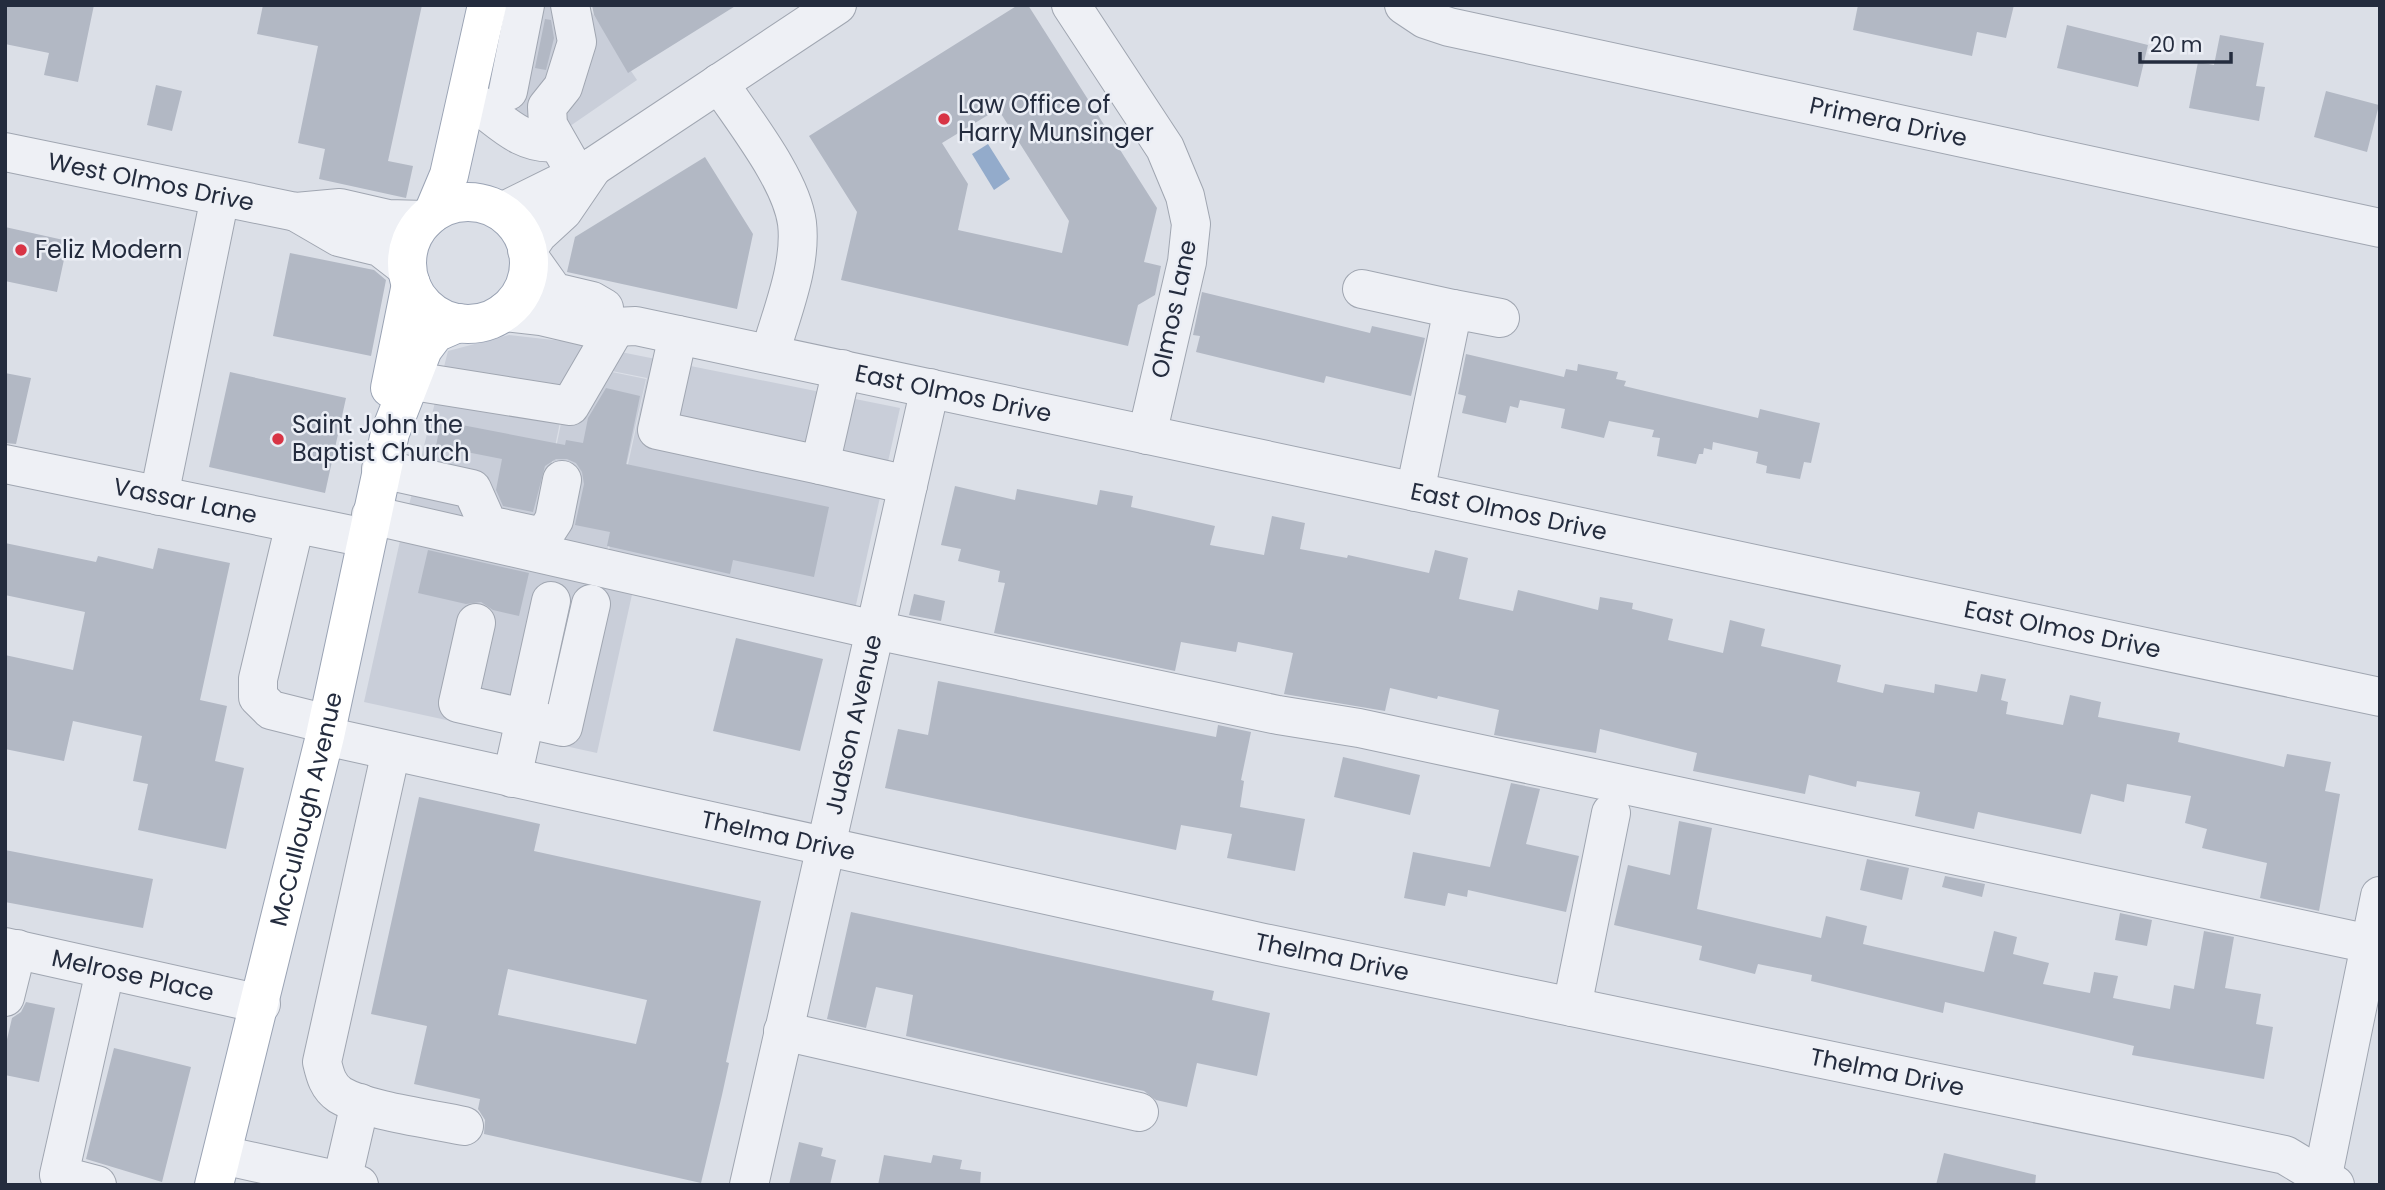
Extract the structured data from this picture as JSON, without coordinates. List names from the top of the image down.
{
  "streets": {
    "main road": ["McCullough Avenue"],
    "street": [
      "Primera Drive",
      "West Olmos Drive",
      "Olmos Lane",
      "East Olmos Drive",
      "Vassar Lane",
      "Judson Avenue",
      "Thelma Drive",
      "Melrose Place"
    ]
  },
  "crossings": [
    ["West Olmos Drive", "East Olmos Drive"],
    ["West Olmos Drive", "McCullough Avenue"],
    ["Olmos Lane", "East Olmos Drive"],
    ["East Olmos Drive", "Judson Avenue"],
    ["East Olmos Drive", "McCullough Avenue"],
    ["Vassar Lane", "McCullough Avenue"],
    ["Vassar Lane", "Thelma Drive"],
    ["Judson Avenue", "Thelma Drive"],
    ["McCullough Avenue", "Thelma Drive"],
    ["McCullough Avenue", "Melrose Place"]
  ],
  "places": ["Law Office of Harry Munsinger", "Feliz Modern", "Saint John the Baptist Church"],
  "scale_bar": "20 m"
}
